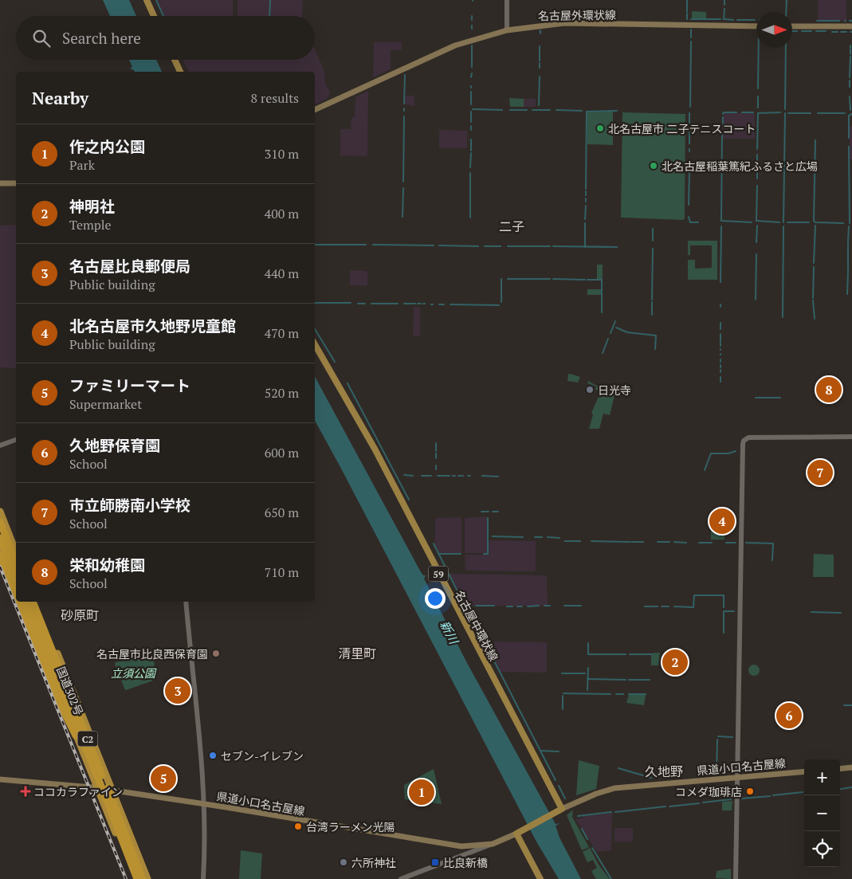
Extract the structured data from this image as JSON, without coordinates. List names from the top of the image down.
{
  "streets": {
    "highway": ["国道302号", "C2"],
    "main road": [
      "名古屋外環状線",
      "59",
      "名古屋中環状線",
      "県道小口名古屋線"
    ]
  },
  "crossings": [
    ["名古屋中環状線", "県道小口名古屋線"],
    ["国道302号", "県道小口名古屋線"]
  ],
  "districts": [
    "二子",
    "砂原町",
    "清里町",
    "久地野"
  ],
  "water": ["新川"],
  "parks": ["立須公園"],
  "places": {
    "other": [
      "北名古屋市 二子テニスコート",
      "北名古屋稲葉篤紀ふるさと広場",
      "日光寺",
      "名古屋市比良西保育園",
      "セブン-イレブン",
      "コメダ珈琲店",
      "台湾ラーメン光陽",
      "六所神社"
    ],
    "health": ["ココカラファイン"],
    "transit": ["比良新橋"]
  },
  "north": "right",
  "page": {
    "search": "Search here",
    "heading": ["Nearby", "8 results"],
    "list": [
      {
        "mark": "1",
        "name": "作之内公園",
        "note": "Park",
        "value": "310 m"
      },
      {
        "mark": "2",
        "name": "神明社",
        "note": "Temple",
        "value": "400 m"
      },
      {
        "mark": "3",
        "name": "名古屋比良郵便局",
        "note": "Public building",
        "value": "440 m"
      },
      {
        "mark": "4",
        "name": "北名古屋市久地野児童館",
        "note": "Public building",
        "value": "470 m"
      },
      {
        "mark": "5",
        "name": "ファミリーマート",
        "note": "Supermarket",
        "value": "520 m"
      },
      {
        "mark": "6",
        "name": "久地野保育園",
        "note": "School",
        "value": "600 m"
      },
      {
        "mark": "7",
        "name": "市立師勝南小学校",
        "note": "School",
        "value": "650 m"
      },
      {
        "mark": "8",
        "name": "栄和幼稚園",
        "note": "School",
        "value": "710 m"
      }
    ],
    "pins": [
      "8",
      "7",
      "4",
      "2",
      "3",
      "6",
      "5",
      "1"
    ],
    "map_buttons": ["+", "−"]
  }
}
